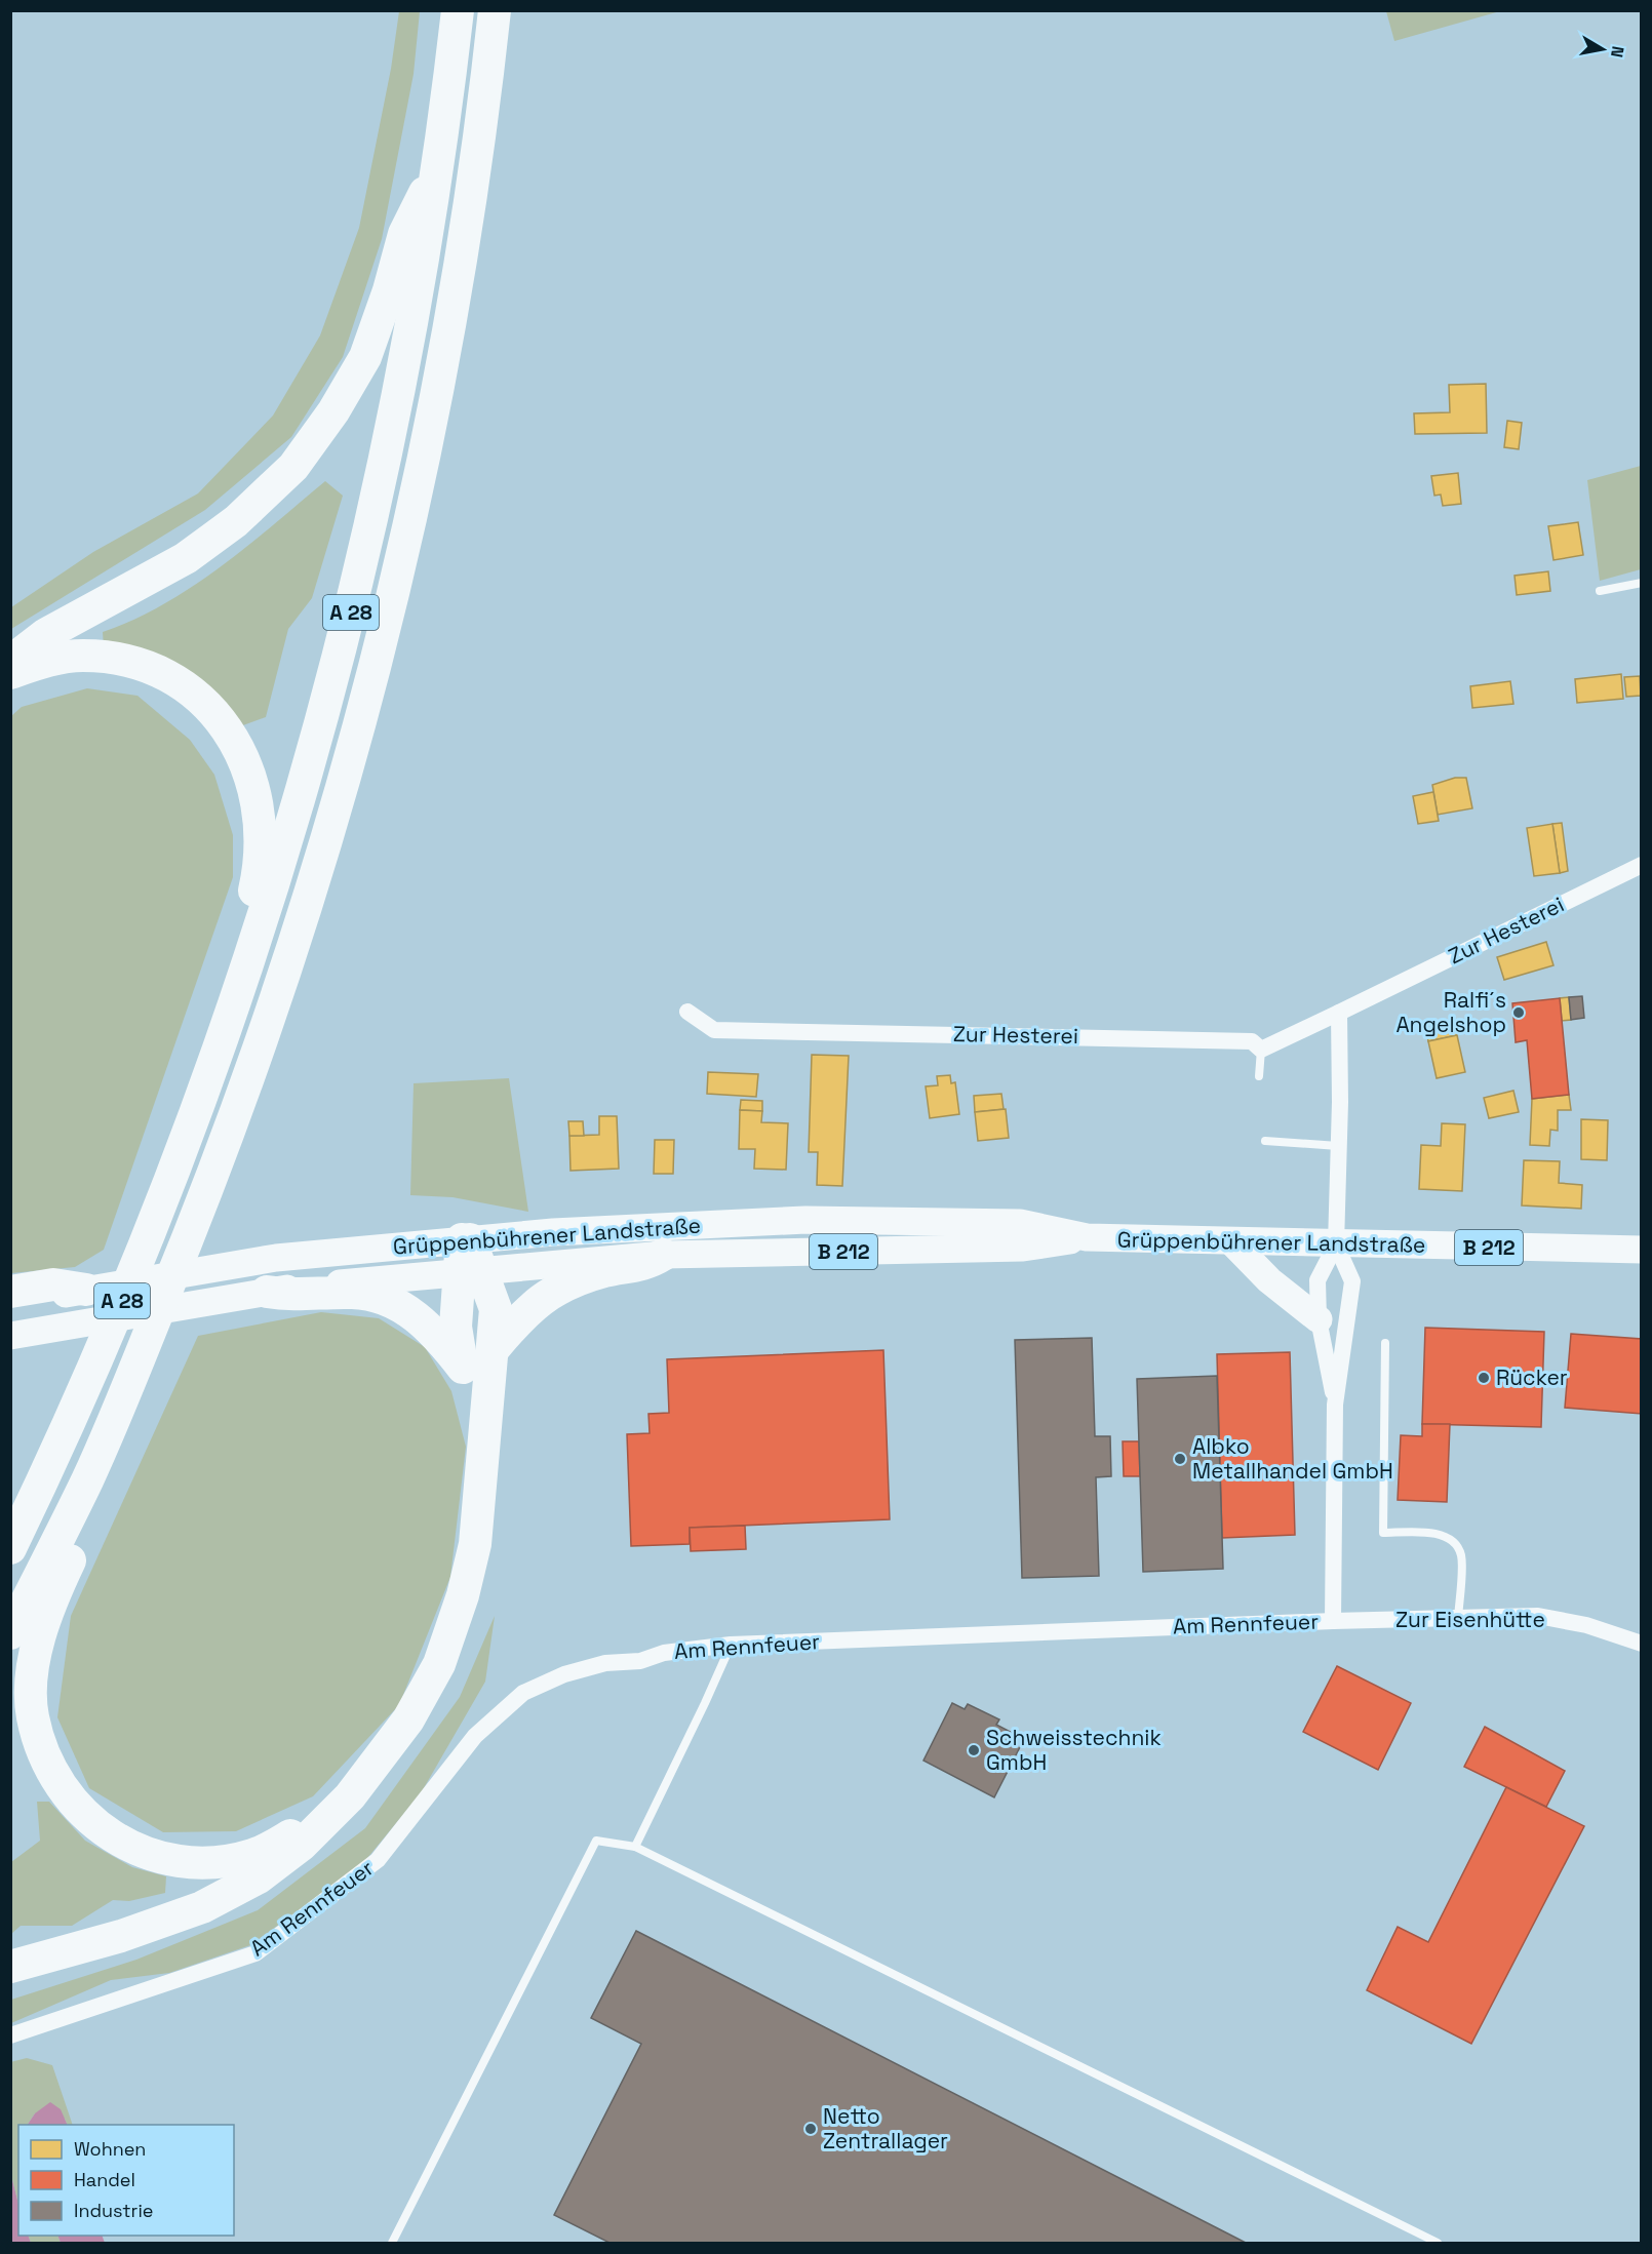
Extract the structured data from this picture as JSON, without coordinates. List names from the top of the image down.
{
  "streets": {
    "highway": ["A 28"],
    "main road": ["Grüppenbührener Landstraße", "B 212"],
    "street": ["Zur Hesterei", "Zur Eisenhütte", "Am Rennfeuer"]
  },
  "crossings": [
    ["Grüppenbührener Landstraße", "Am Rennfeuer"],
    ["Zur Eisenhütte", "Am Rennfeuer"]
  ],
  "places": [
    "Ralfi´s Angelshop",
    "Rücker",
    "Albko Metallhandel GmbH",
    "Schweisstechnik GmbH",
    "Netto Zentrallager"
  ],
  "legend": ["Wohnen", "Handel", "Industrie"],
  "north": "right"
}
